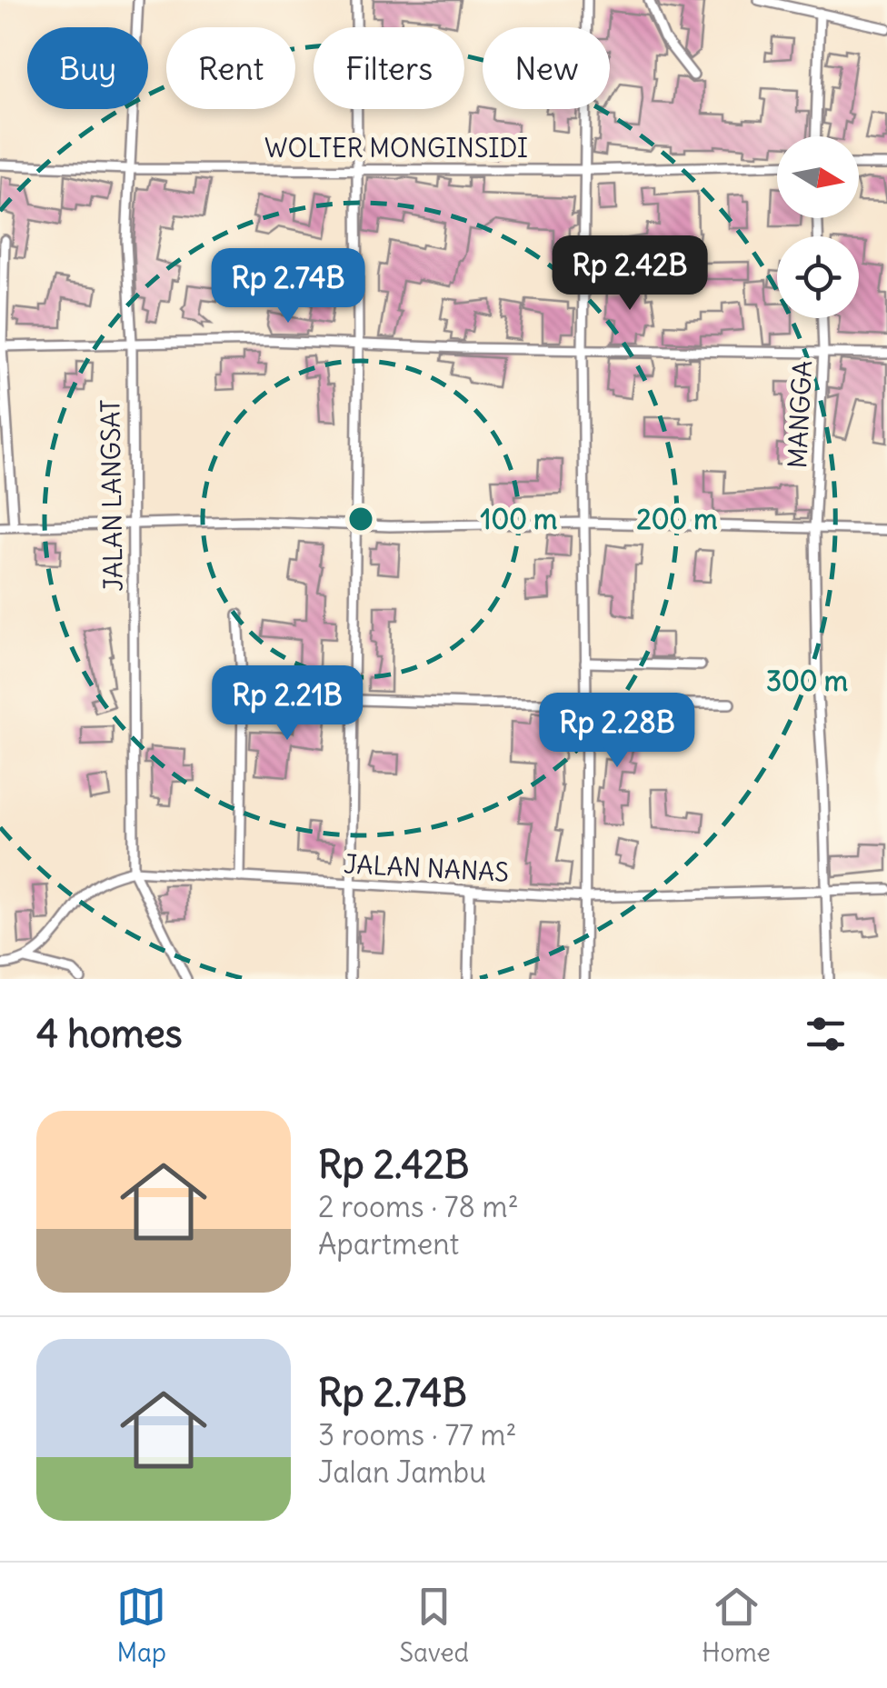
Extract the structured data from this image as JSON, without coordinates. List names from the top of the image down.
{
  "streets": {
    "street": [
      "WOLTER MONGINSIDI",
      "MANGGA",
      "JALAN LANGSAT",
      "JALAN NANAS"
    ]
  },
  "crossings": [
    ["WOLTER MONGINSIDI", "JALAN LANGSAT"],
    ["MANGGA", "JALAN NANAS"],
    ["JALAN LANGSAT", "JALAN NANAS"]
  ],
  "north": "right",
  "page": {
    "chip": [
      "Buy",
      "Rent",
      "Filters",
      "New"
    ],
    "price": [
      "Rp 2.42B",
      "Rp 2.74B",
      "Rp 2.21B",
      "Rp 2.28B"
    ],
    "heading": "4 homes",
    "list": [
      {
        "name": "Rp 2.42B",
        "note": "2 rooms · 78 m² · Apartment"
      },
      {
        "name": "Rp 2.74B",
        "note": "3 rooms · 77 m² · Jalan Jambu"
      }
    ],
    "tabs": ["Map", "Saved", "Home"]
  },
  "rings": ["100 m", "200 m", "300 m"]
}
